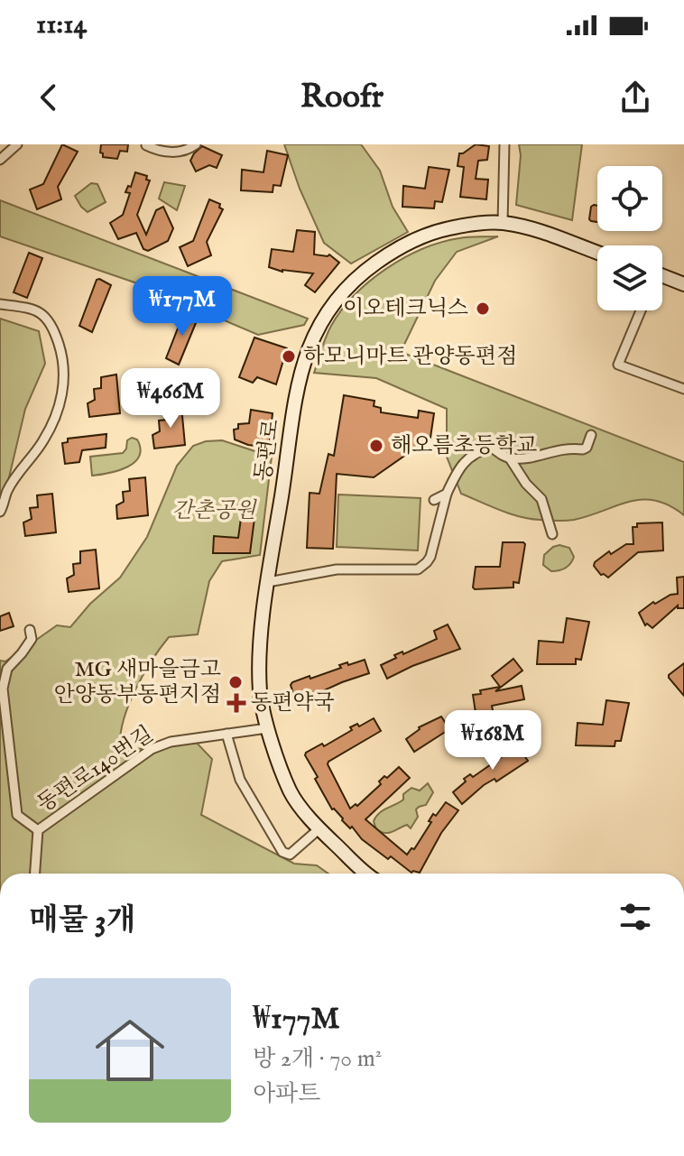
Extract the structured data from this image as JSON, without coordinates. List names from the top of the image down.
{
  "streets": {
    "street": ["동편로", "동편로140번길"]
  },
  "crossings": [
    ["동편로", "동편로140번길"]
  ],
  "parks": ["간촌공원"],
  "places": {
    "other": [
      "이오테크닉스",
      "하모니마트 관양동편점",
      "해오름초등학교",
      "MG 새마을금고 안양동부동편지점"
    ],
    "health": ["동편약국"]
  },
  "page": {
    "status": "11:14",
    "header": "Roofr",
    "price": ["₩177M", "₩466M", "₩168M"],
    "heading": "매물 3개",
    "list": [
      {
        "name": "₩177M",
        "note": "방 2개 · 70 m² · 아파트"
      }
    ]
  }
}
